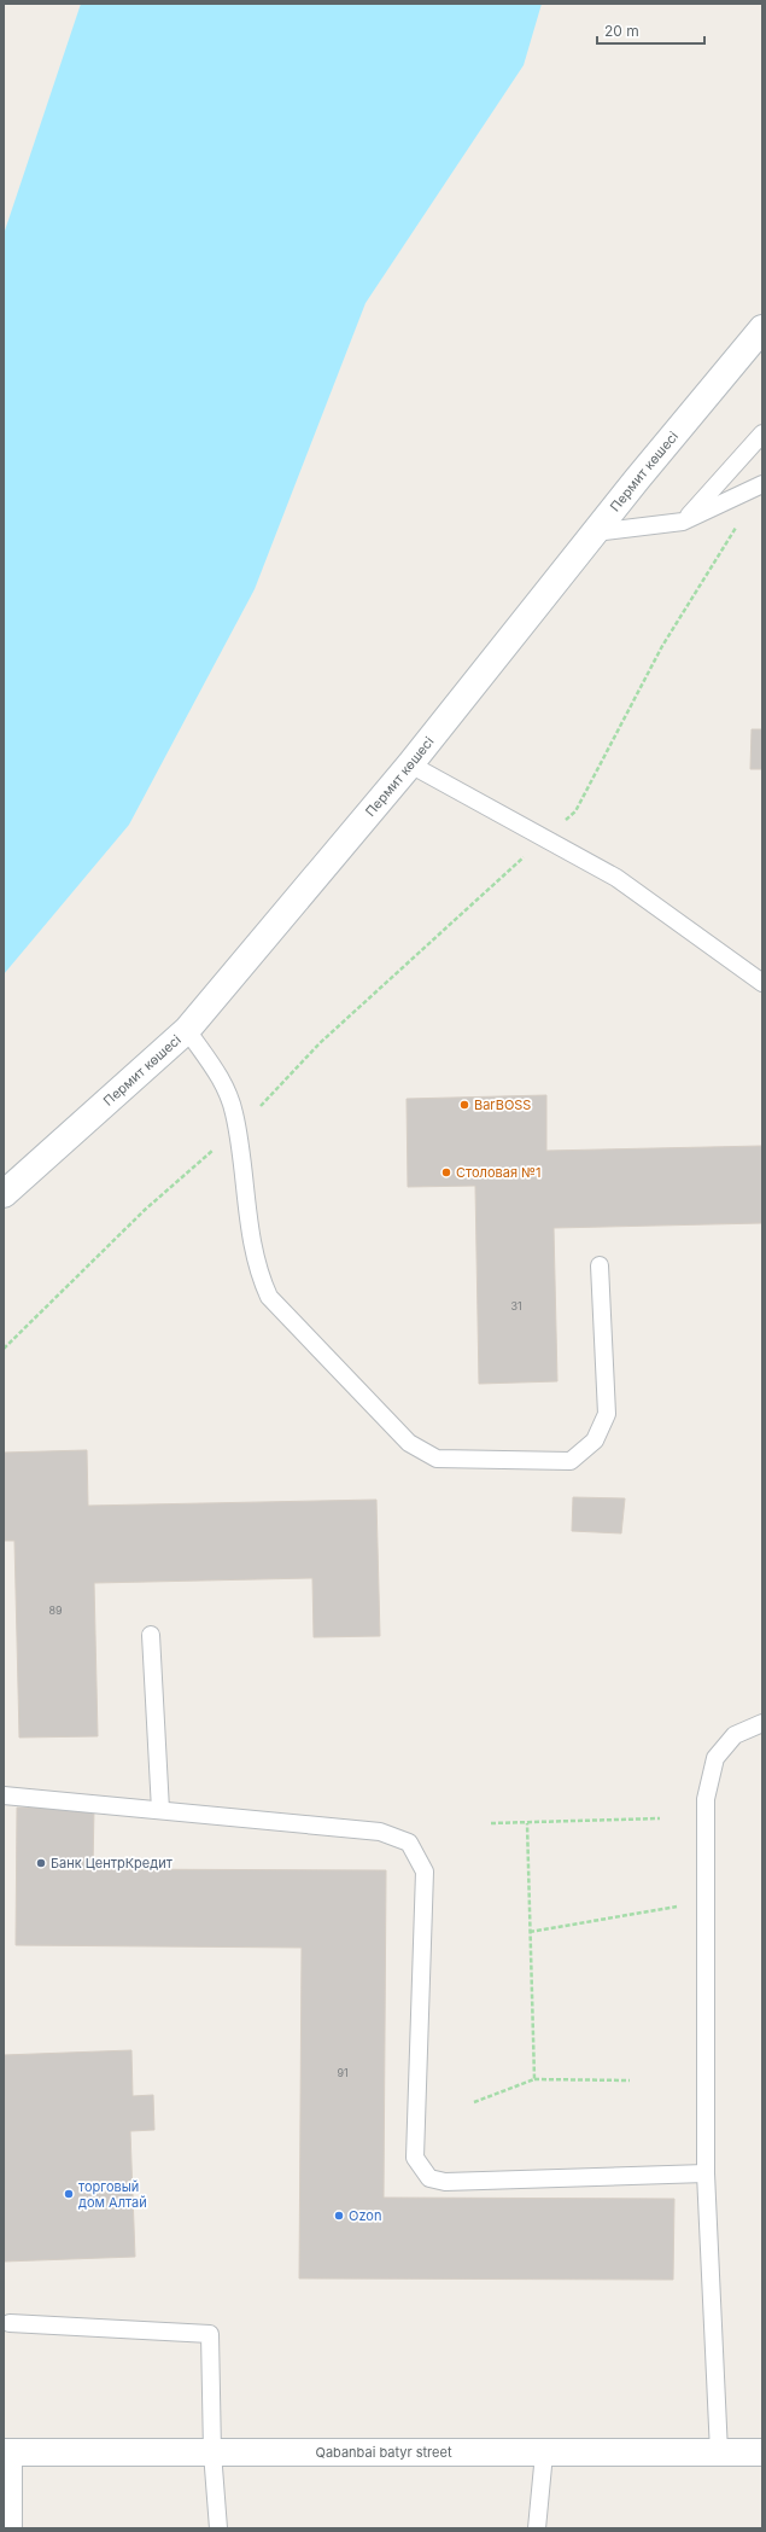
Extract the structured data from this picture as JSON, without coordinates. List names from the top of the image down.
{
  "streets": {
    "main road": ["Пермит көшесі", "Qabanbai batyr street"]
  },
  "places": [
    "BarBOSS",
    "Столовая №1",
    "Банк ЦентрКредит",
    "торговый дом Алтай",
    "Ozon"
  ],
  "house_numbers": ["31", "89", "91"],
  "scale_bar": "20 m"
}
